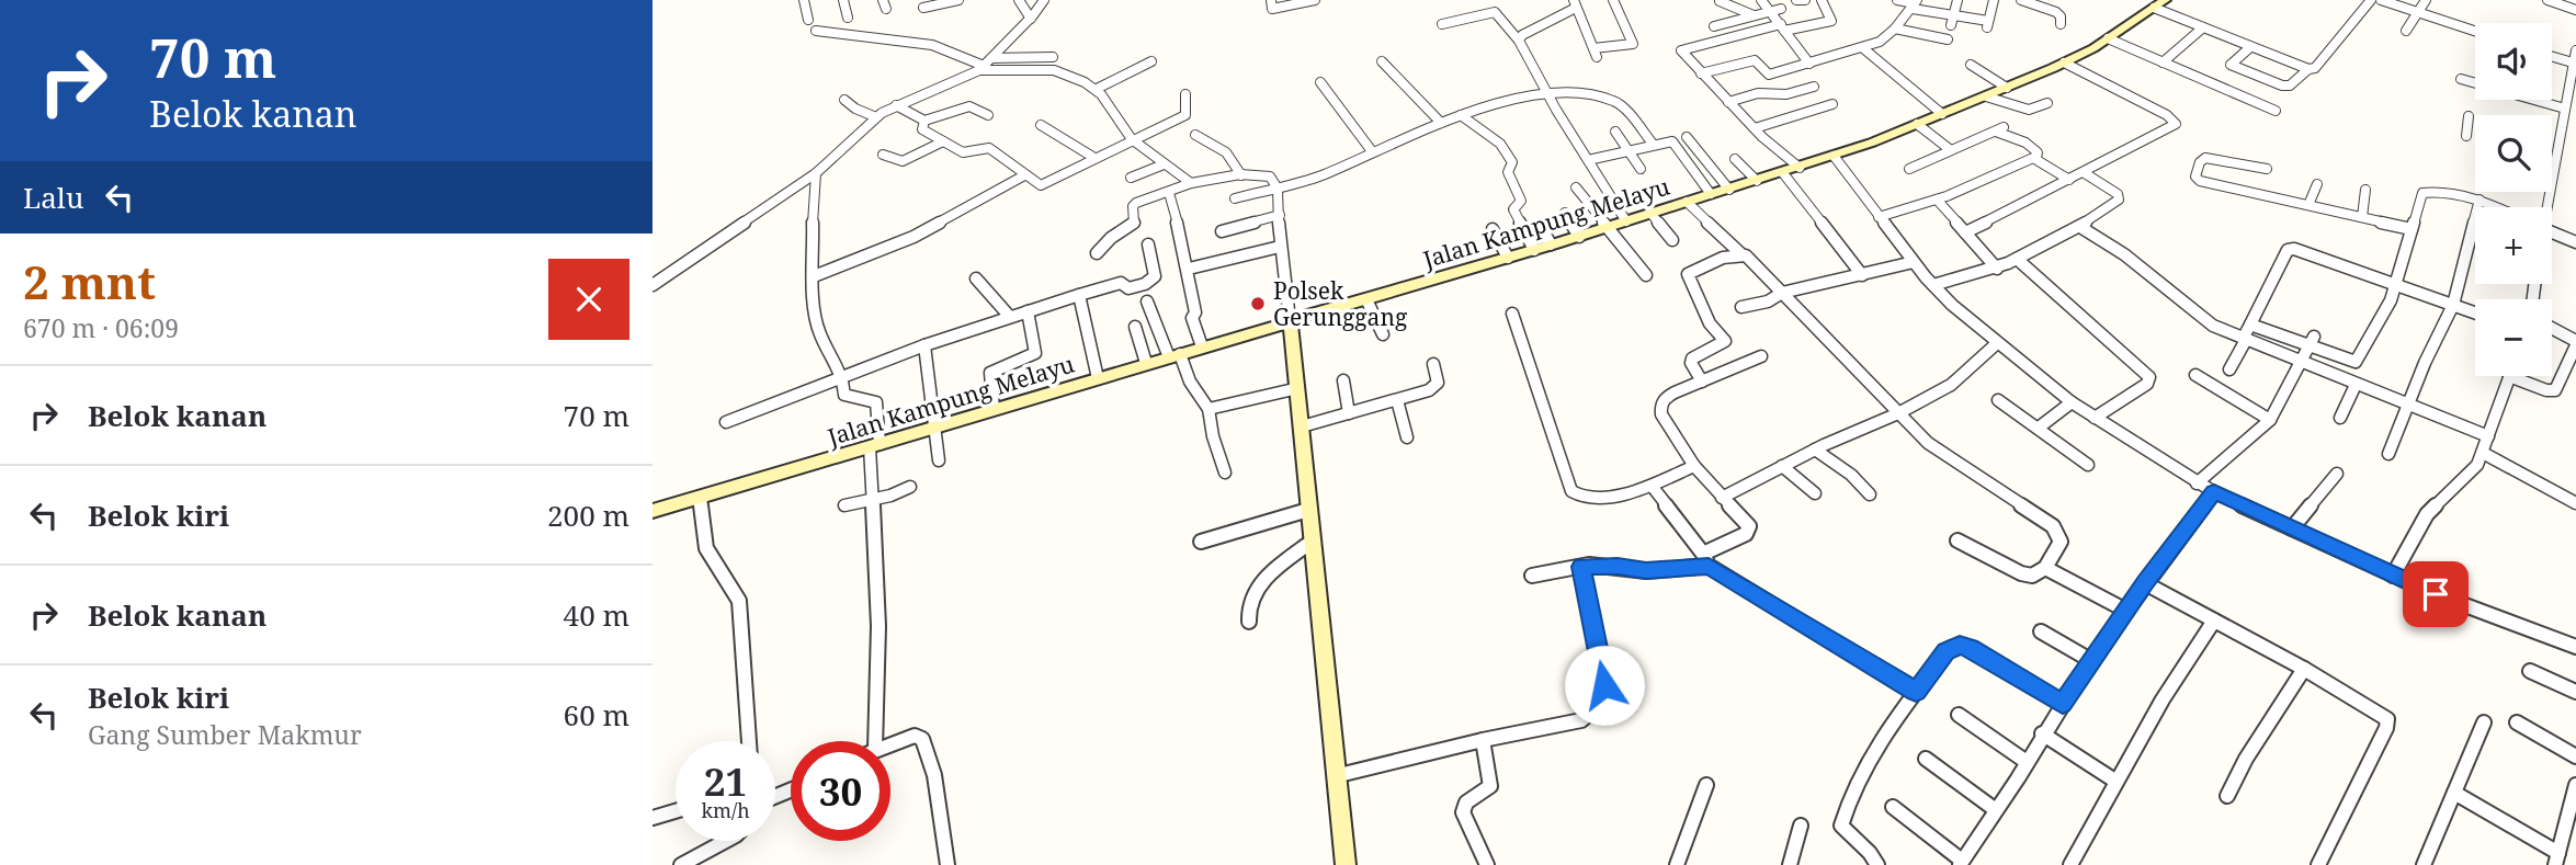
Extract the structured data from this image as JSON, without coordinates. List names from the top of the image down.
{
  "streets": {
    "main road": ["Jalan Kampung Melayu"]
  },
  "places": ["Polsek Gerunggang"],
  "page": {
    "turn": ["70 m", "Belok kanan"],
    "map_buttons": ["+", "−"],
    "then": "Lalu",
    "heading": ["2 mnt", "670 m · 06:09"],
    "list": [
      {
        "name": "Belok kanan",
        "value": "70 m"
      },
      {
        "name": "Belok kiri",
        "value": "200 m"
      },
      {
        "name": "Belok kanan",
        "value": "40 m"
      },
      {
        "name": "Belok kiri",
        "note": "Gang Sumber Makmur",
        "value": "60 m"
      }
    ],
    "speed": "21 km/h",
    "limit": "30"
  }
}
